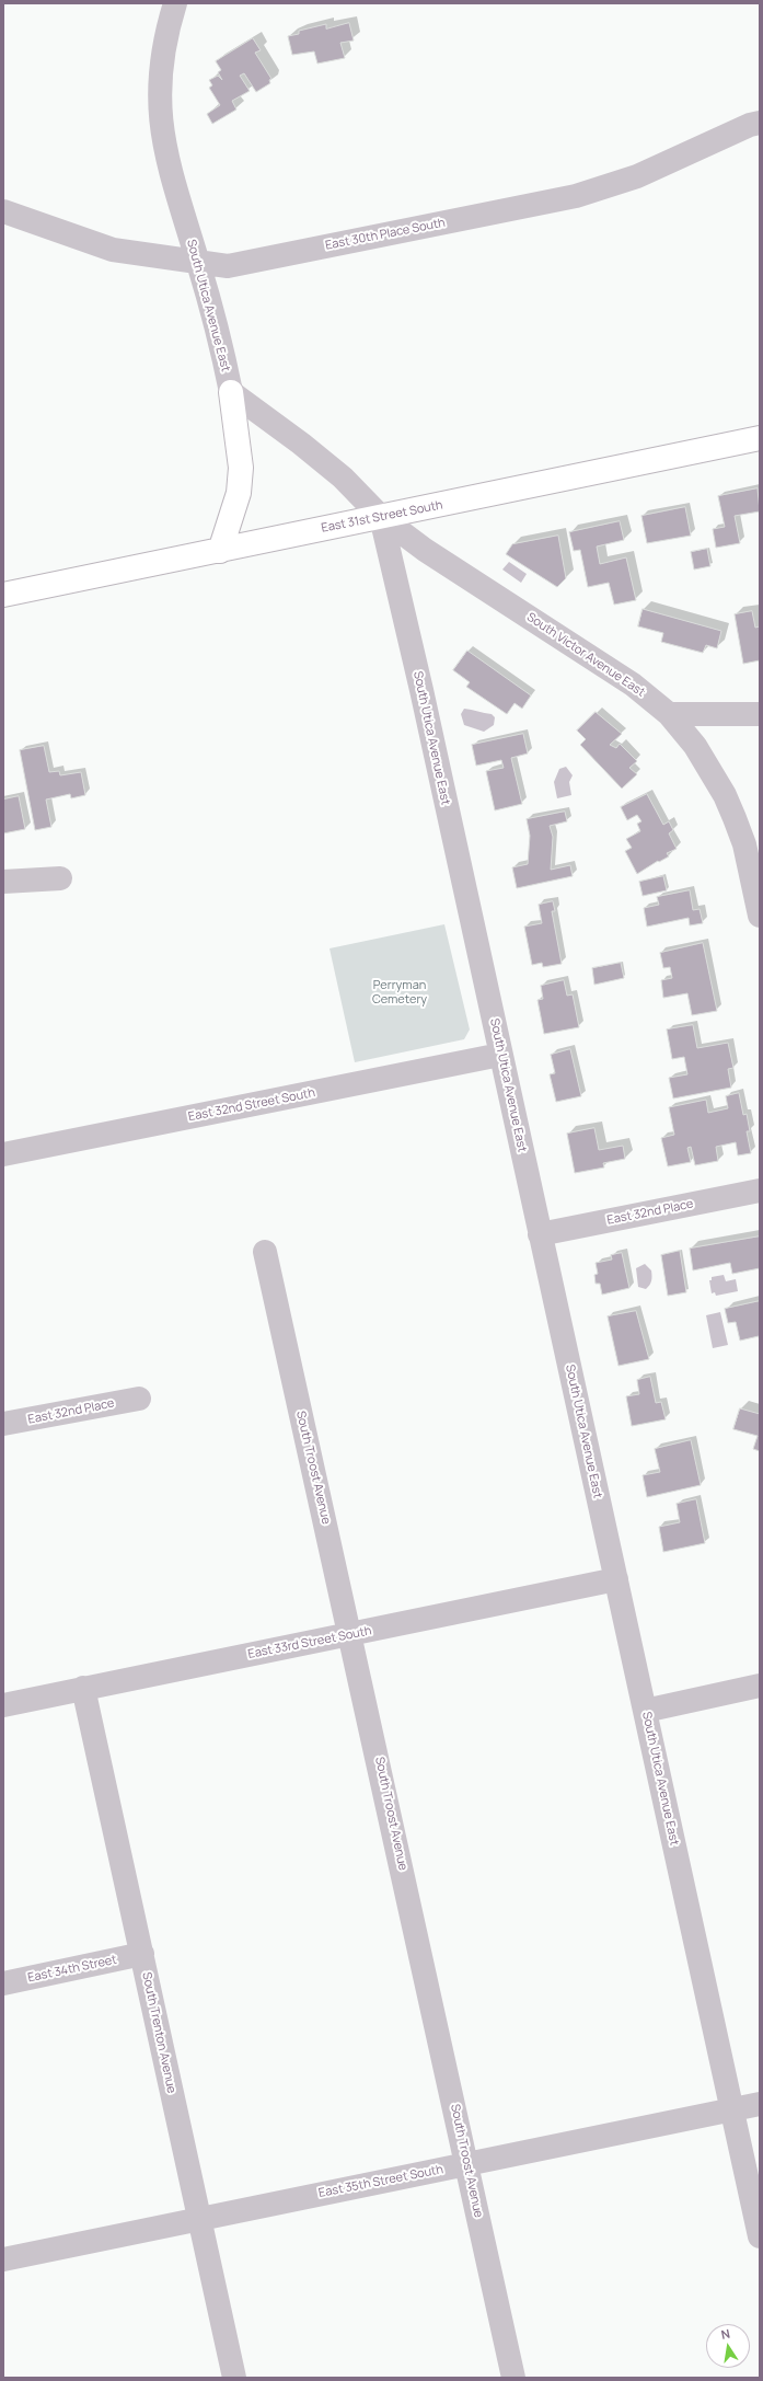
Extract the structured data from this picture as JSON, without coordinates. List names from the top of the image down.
{
  "streets": {
    "main road": ["East 31st Street South"],
    "street": [
      "East 30th Place South",
      "South Utica Avenue East",
      "South Victor Avenue East",
      "East 32nd Street South",
      "East 32nd Place",
      "South Troost Avenue",
      "East 33rd Street South",
      "East 34th Street",
      "South Trenton Avenue",
      "East 35th Street South"
    ]
  },
  "crossings": [
    ["East 30th Place South", "South Utica Avenue East"],
    ["South Utica Avenue East", "East 31st Street South"],
    ["South Utica Avenue East", "South Victor Avenue East"],
    ["South Utica Avenue East", "East 32nd Street South"],
    ["South Utica Avenue East", "East 32nd Place"],
    ["South Utica Avenue East", "East 33rd Street South"],
    ["South Utica Avenue East", "East 35th Street South"],
    ["East 31st Street South", "South Victor Avenue East"],
    ["South Troost Avenue", "East 33rd Street South"],
    ["South Troost Avenue", "East 35th Street South"],
    ["East 33rd Street South", "South Trenton Avenue"],
    ["East 34th Street", "South Trenton Avenue"],
    ["South Trenton Avenue", "East 35th Street South"]
  ],
  "parks": ["Perryman Cemetery"],
  "north": "top"
}
